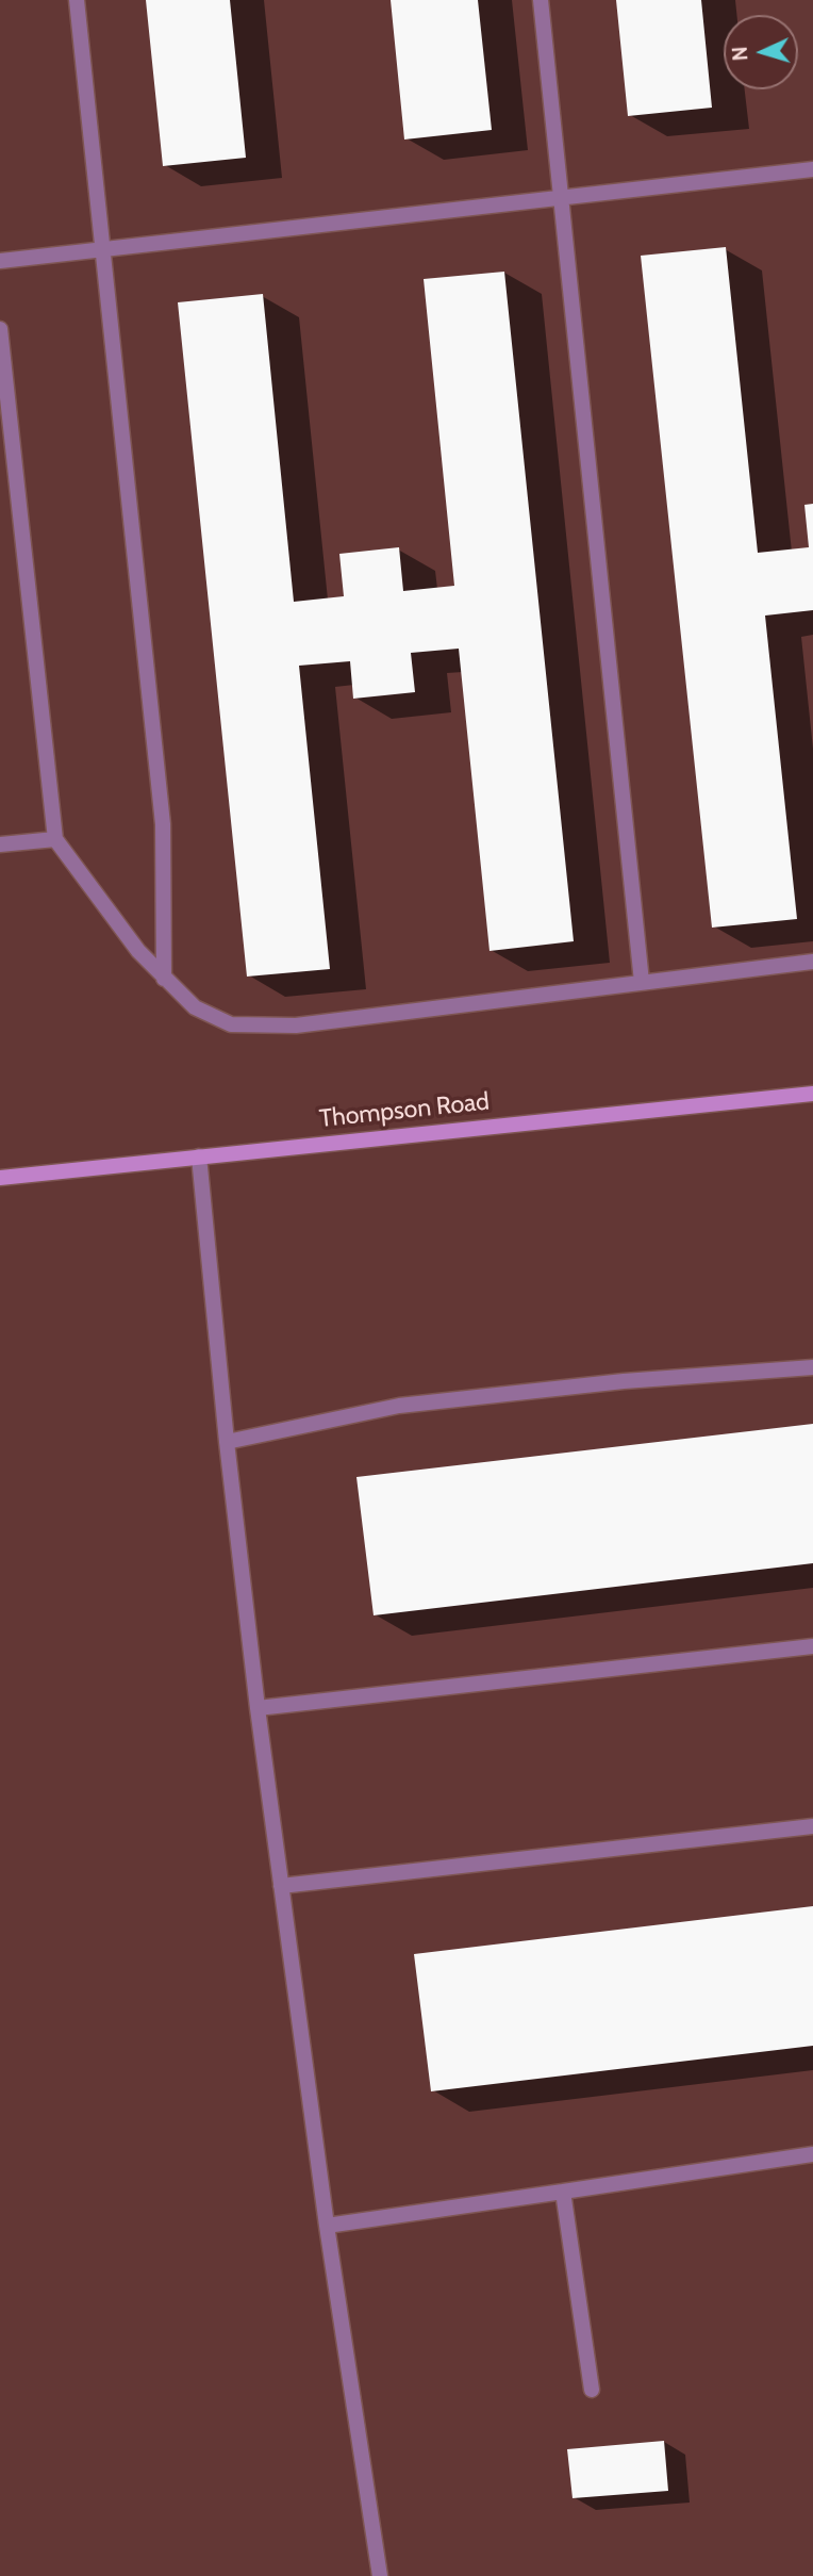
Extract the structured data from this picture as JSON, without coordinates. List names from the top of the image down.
{
  "streets": {
    "main road": ["Thompson Road"]
  },
  "north": "left"
}
